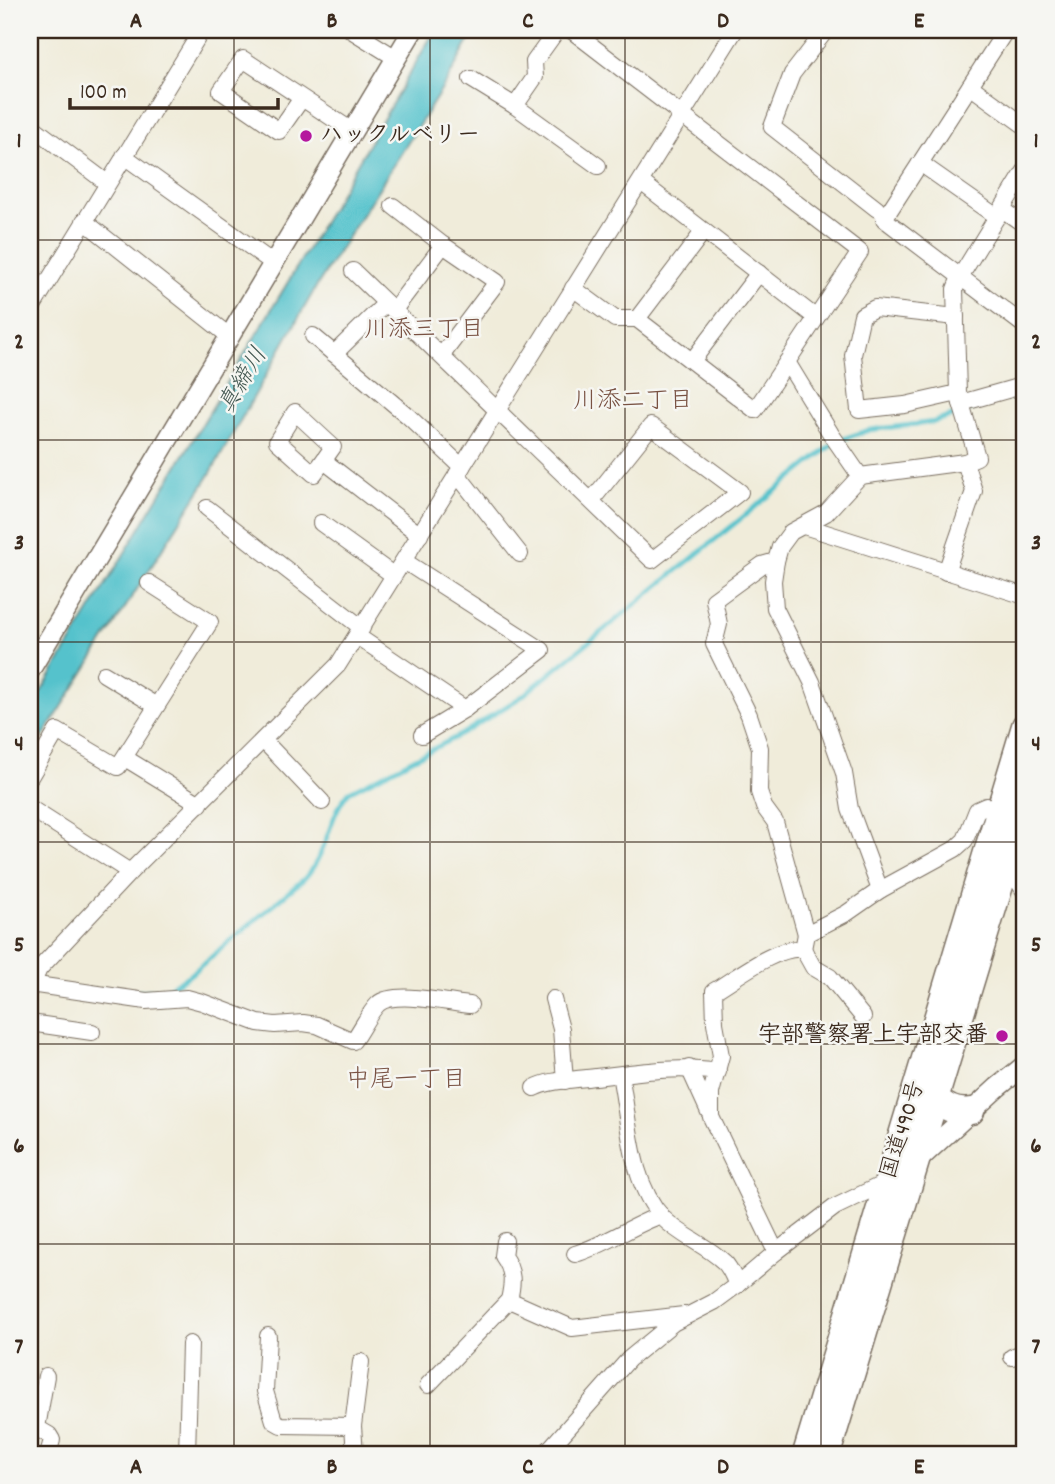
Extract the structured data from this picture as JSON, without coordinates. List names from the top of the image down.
{
  "streets": {
    "highway": ["国道490号"]
  },
  "districts": ["川添三丁目", "川添二丁目", "中尾一丁目"],
  "water": ["真締川"],
  "places": ["ハックルベリー", "宇部警察署上宇部交番"],
  "scale_bar": "100 m",
  "grid": {
    "columns": [
      "A",
      "B",
      "C",
      "D",
      "E"
    ],
    "rows": [
      "1",
      "2",
      "3",
      "4",
      "5",
      "6",
      "7"
    ]
  }
}
